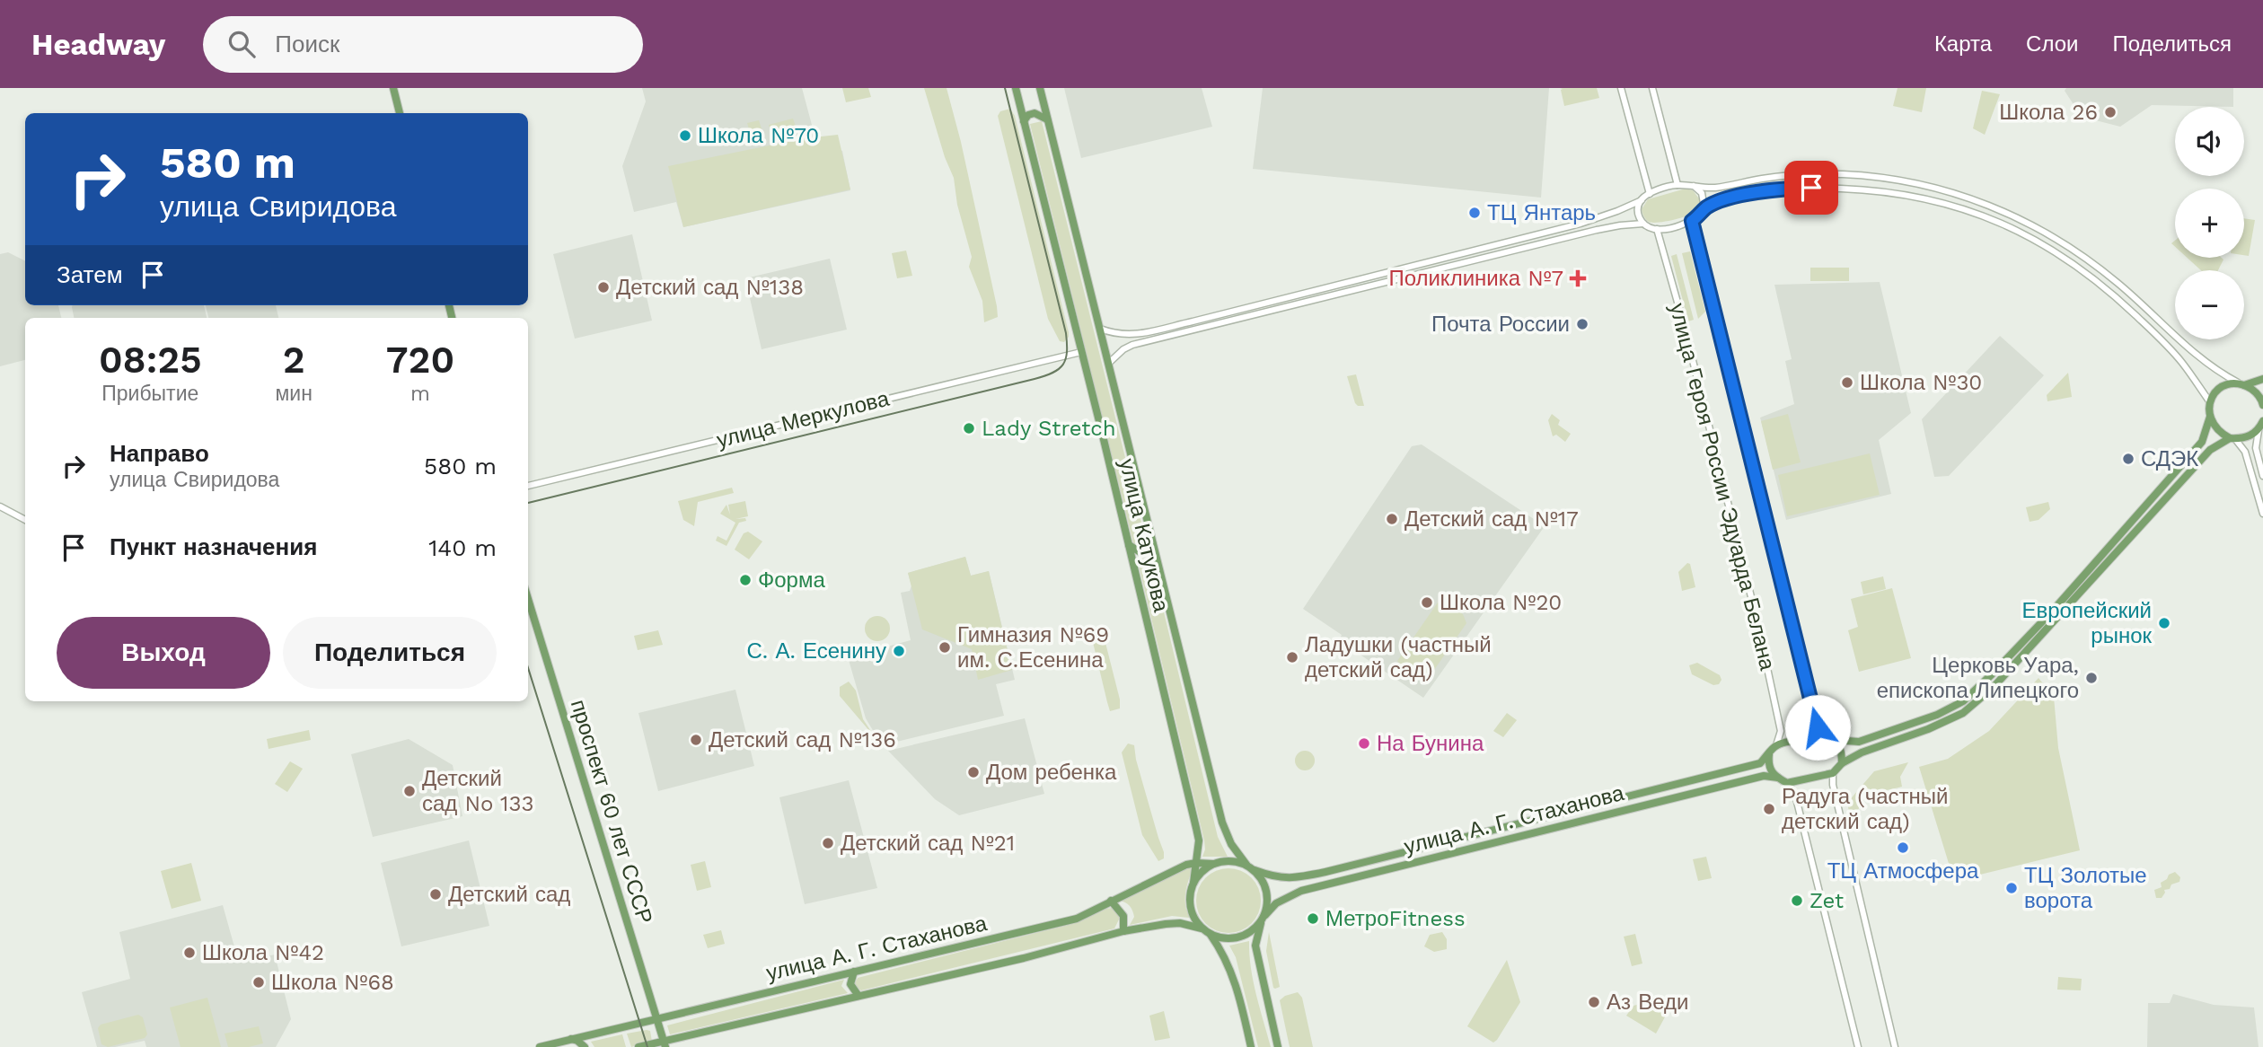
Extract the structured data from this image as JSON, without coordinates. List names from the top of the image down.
{
  "streets": {
    "main road": ["улица Катукова", "проспект 60 лет СССР", "улица А. Г. Стаханова"],
    "street": ["улица Меркулова", "улица Героя России Эдуарда Белана"]
  },
  "crossings": [
    ["улица Меркулова", "улица Катукова"],
    ["улица Катукова", "улица А. Г. Стаханова"],
    ["проспект 60 лет СССР", "улица А. Г. Стаханова"]
  ],
  "places": {
    "other": [
      "Школа 26",
      "Школа №70",
      "ТЦ Янтарь",
      "Детский сад №138",
      "Почта России",
      "Школа №30",
      "Lady Stretch",
      "СДЭК",
      "Детский сад №17",
      "Форма",
      "Школа №20",
      "Европейский рынок",
      "Гимназия №69 им. С.Есенина",
      "С. А. Есенину",
      "Ладушки (частный детский сад)",
      "Церковь Уара, епископа Липецкого",
      "Детский сад №136",
      "На Бунина",
      "Дом ребенка",
      "Детский сад No 133",
      "Радуга (частный детский сад)",
      "Детский сад №21",
      "ТЦ Атмосфера",
      "ТЦ Золотые ворота",
      "Детский сад",
      "Zet",
      "МетроFitness",
      "Школа №42",
      "Школа №68",
      "Аз Веди"
    ],
    "health": ["Поликлиника №7"]
  },
  "page": {
    "header": "Headway",
    "search": "Поиск",
    "nav": ["Карта", "Слои", "Поделиться"],
    "map_buttons": ["+", "−"],
    "turn": ["580 m", "улица Свиридова"],
    "then": "Затем",
    "eta": [
      "08:25",
      "Прибытие",
      "2",
      "мин",
      "720",
      "m"
    ],
    "list": [
      {
        "name": "Направо",
        "note": "улица Свиридова",
        "value": "580 m"
      },
      {
        "name": "Пункт назначения",
        "value": "140 m"
      }
    ],
    "buttons": ["Выход", "Поделиться"]
  }
}
